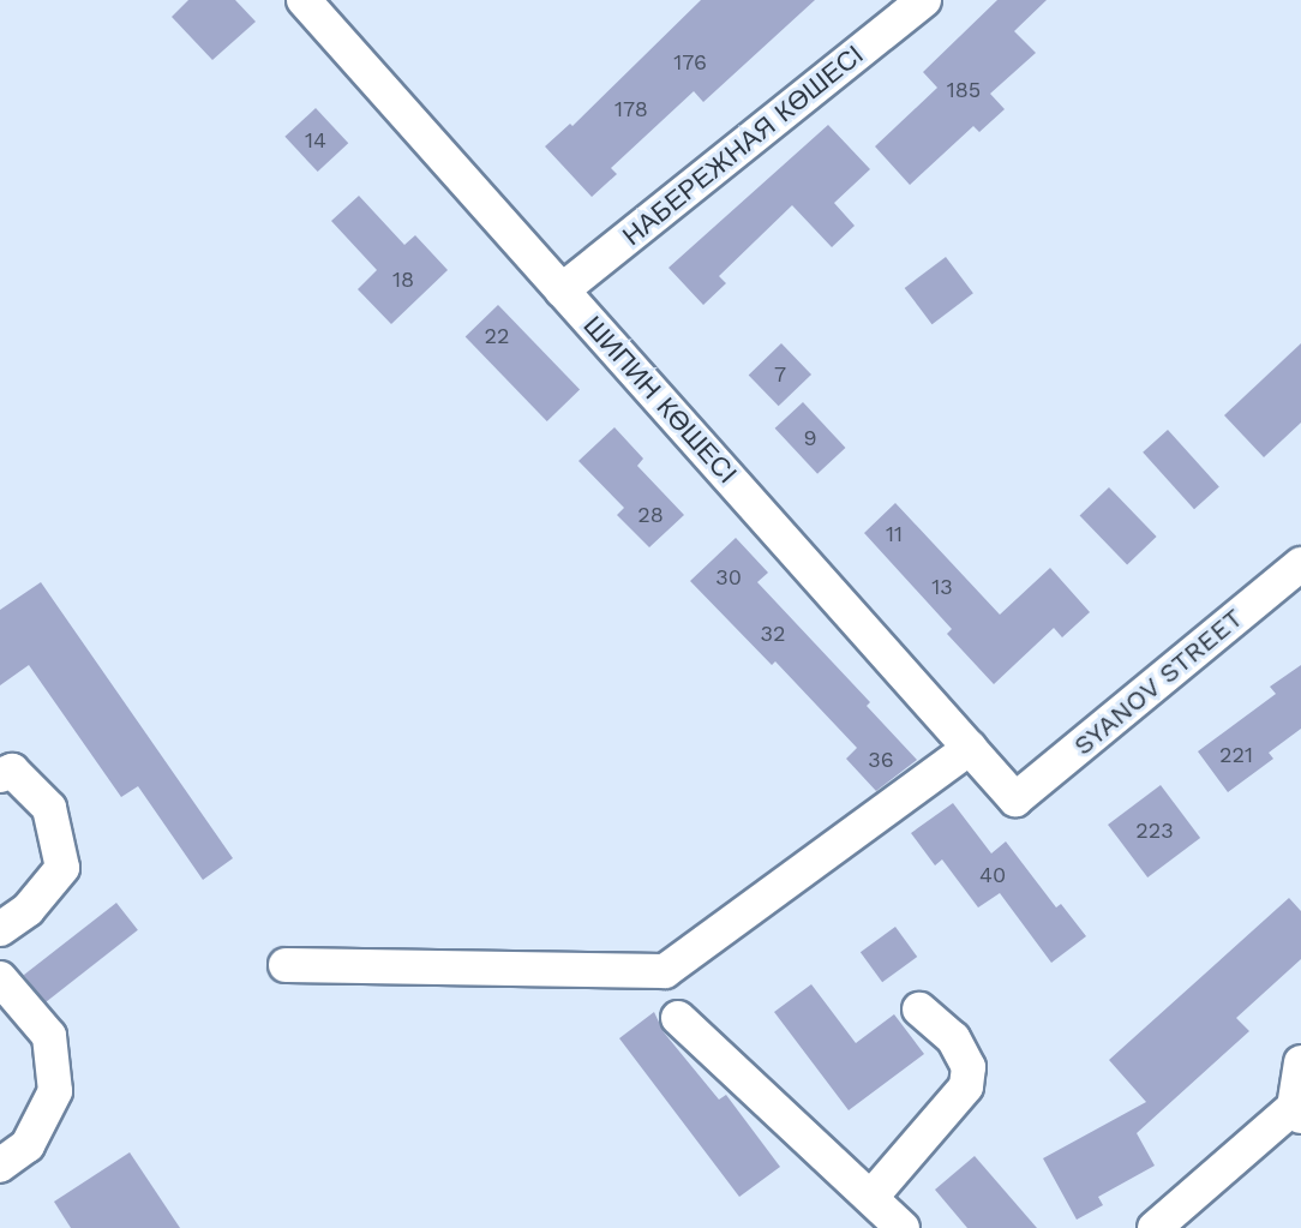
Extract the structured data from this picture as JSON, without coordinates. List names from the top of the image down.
{
  "streets": {
    "street": ["НАБЕРЕЖНАЯ КӨШЕСІ", "ШИПИН КӨШЕСІ", "SYANOV STREET"]
  },
  "crossings": [
    ["НАБЕРЕЖНАЯ КӨШЕСІ", "ШИПИН КӨШЕСІ"],
    ["ШИПИН КӨШЕСІ", "SYANOV STREET"]
  ],
  "house_numbers": [
    "176",
    "185",
    "178",
    "14",
    "18",
    "22",
    "7",
    "9",
    "28",
    "11",
    "30",
    "13",
    "32",
    "221",
    "36",
    "223",
    "40"
  ]
}
